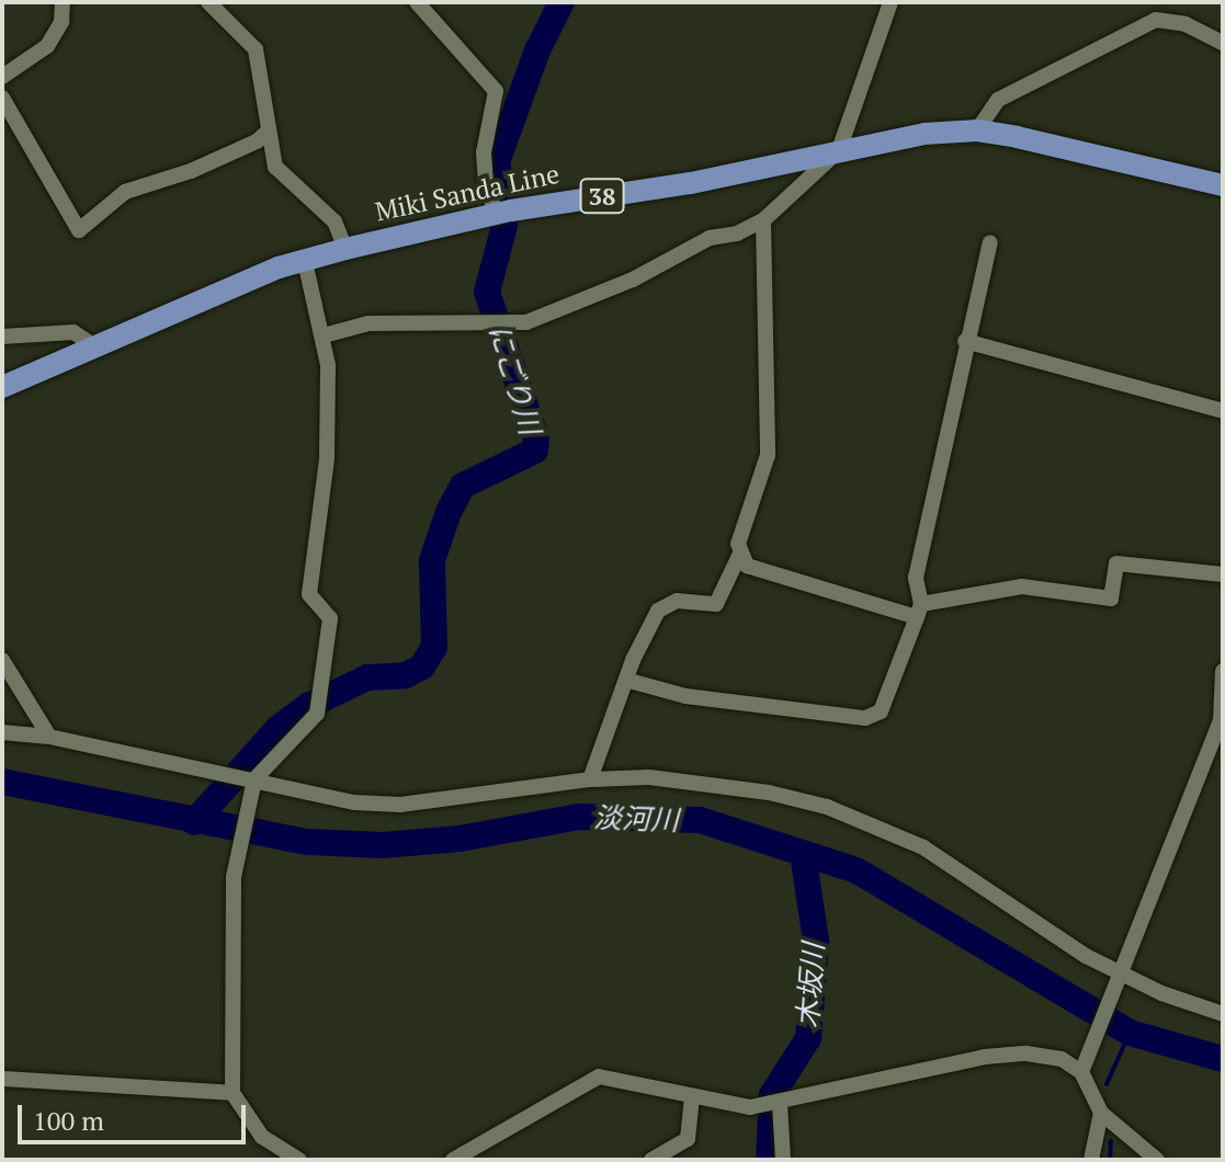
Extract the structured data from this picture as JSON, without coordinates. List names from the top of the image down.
{
  "streets": {
    "main road": ["Miki Sanda Line", "38"]
  },
  "water": ["にごり川", "淡河川", "木坂川"],
  "scale_bar": "100 m"
}
